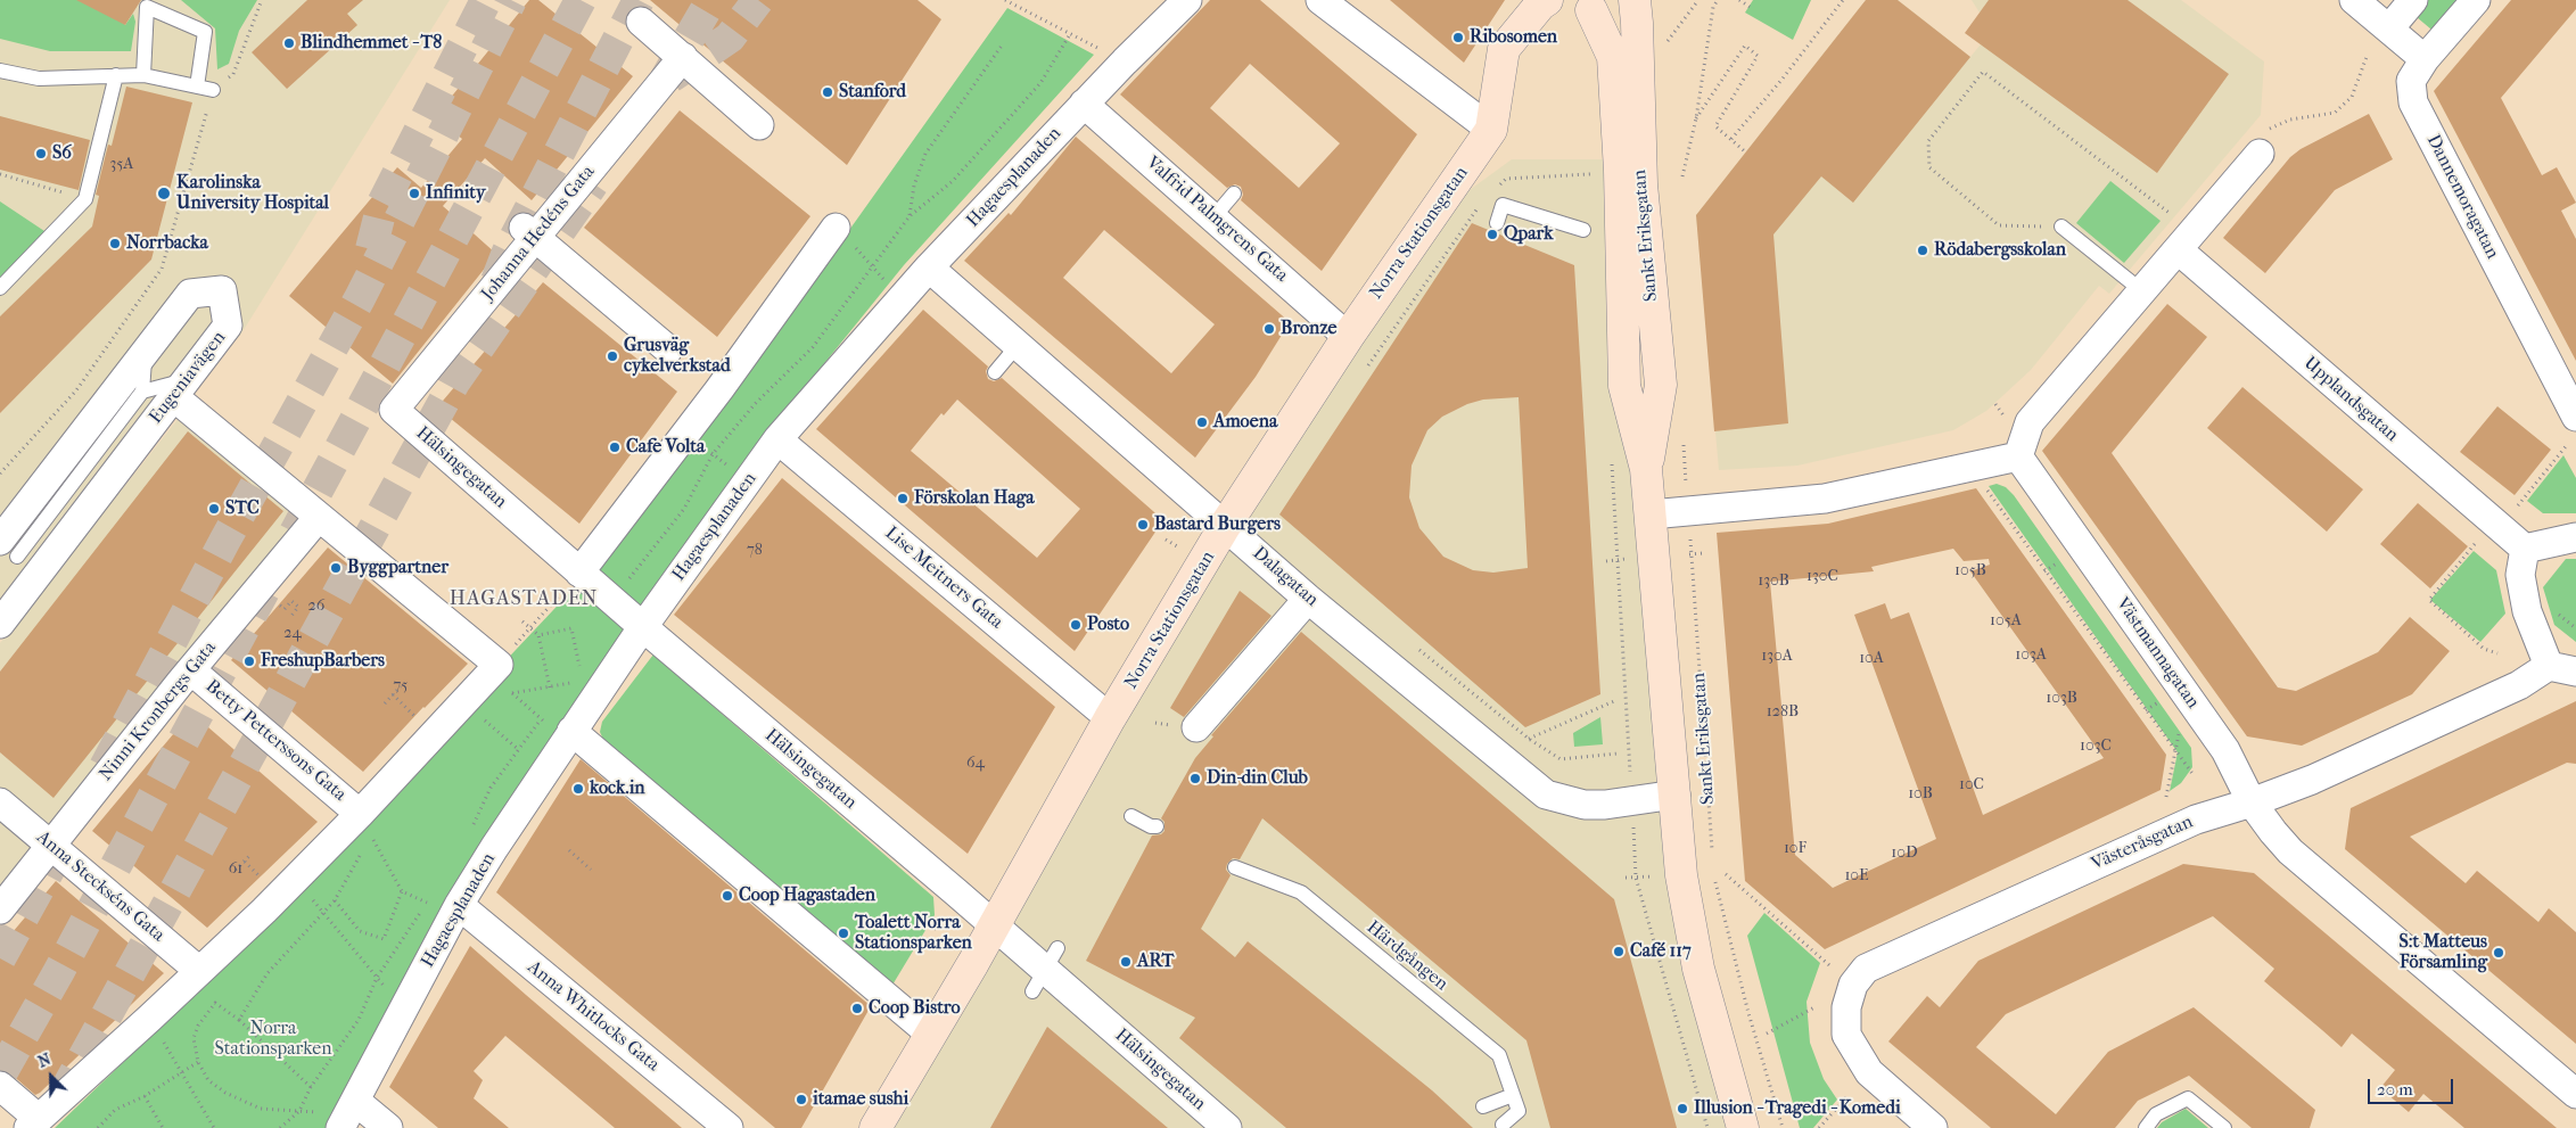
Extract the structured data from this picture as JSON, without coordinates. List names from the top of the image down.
{
  "streets": {
    "main road": ["Norra Stationsgatan", "Sankt Eriksgatan"],
    "street": [
      "Hagaesplanaden",
      "Dannemoragatan",
      "Valfrid Palmgrens Gata",
      "Johanna Hedéns Gata",
      "Eugeniavägen",
      "Upplandsgatan",
      "Hälsingegatan",
      "Dalagatan",
      "Lise Meitners Gata",
      "Västmannagatan",
      "Ninni Kronbergs Gata",
      "Betty Petterssons Gata",
      "Västeråsgatan",
      "Anna Steckséns Gata",
      "Anna Whitlocks Gata"
    ],
    "lane": ["Härdgången"]
  },
  "crossings": [
    ["Hagaesplanaden", "Valfrid Palmgrens Gata"],
    ["Hagaesplanaden", "Hälsingegatan"],
    ["Hagaesplanaden", "Dalagatan"],
    ["Hagaesplanaden", "Lise Meitners Gata"],
    ["Hagaesplanaden", "Anna Whitlocks Gata"],
    ["Valfrid Palmgrens Gata", "Norra Stationsgatan"],
    ["Johanna Hedéns Gata", "Hälsingegatan"],
    ["Norra Stationsgatan", "Hälsingegatan"],
    ["Norra Stationsgatan", "Dalagatan"],
    ["Norra Stationsgatan", "Lise Meitners Gata"],
    ["Sankt Eriksgatan", "Dalagatan"],
    ["Västmannagatan", "Västeråsgatan"],
    ["Ninni Kronbergs Gata", "Betty Petterssons Gata"],
    ["Ninni Kronbergs Gata", "Anna Steckséns Gata"]
  ],
  "districts": ["HAGASTADEN"],
  "parks": ["Norra Stationsparken"],
  "places": [
    "Ribosomen",
    "Blindhemmet - T8",
    "Stanford",
    "S6",
    "Karolinska University Hospital",
    "Infinity",
    "Qpark",
    "Norrbacka",
    "Rödabergsskolan",
    "Bronze",
    "Grusväg cykelverkstad",
    "Amoena",
    "Cafe Volta",
    "Förskolan Haga",
    "STC",
    "Bastard Burgers",
    "Byggpartner",
    "Posto",
    "FreshupBarbers",
    "Din-din Club",
    "kock.in",
    "Coop Hagastaden",
    "Toalett Norra Stationsparken",
    "Café 117",
    "S:t Matteus Församling",
    "ART",
    "Coop Bistro",
    "itamae sushi",
    "Illusion - Tragedi - Komedi"
  ],
  "house_numbers": [
    "35A",
    "78",
    "105B",
    "130C",
    "130B",
    "26",
    "105A",
    "24",
    "103A",
    "130A",
    "10A",
    "75",
    "103B",
    "128B",
    "103C",
    "64",
    "10C",
    "10B",
    "10F",
    "10D",
    "61",
    "10E"
  ],
  "scale_bar": "20 m",
  "north": "top left"
}
